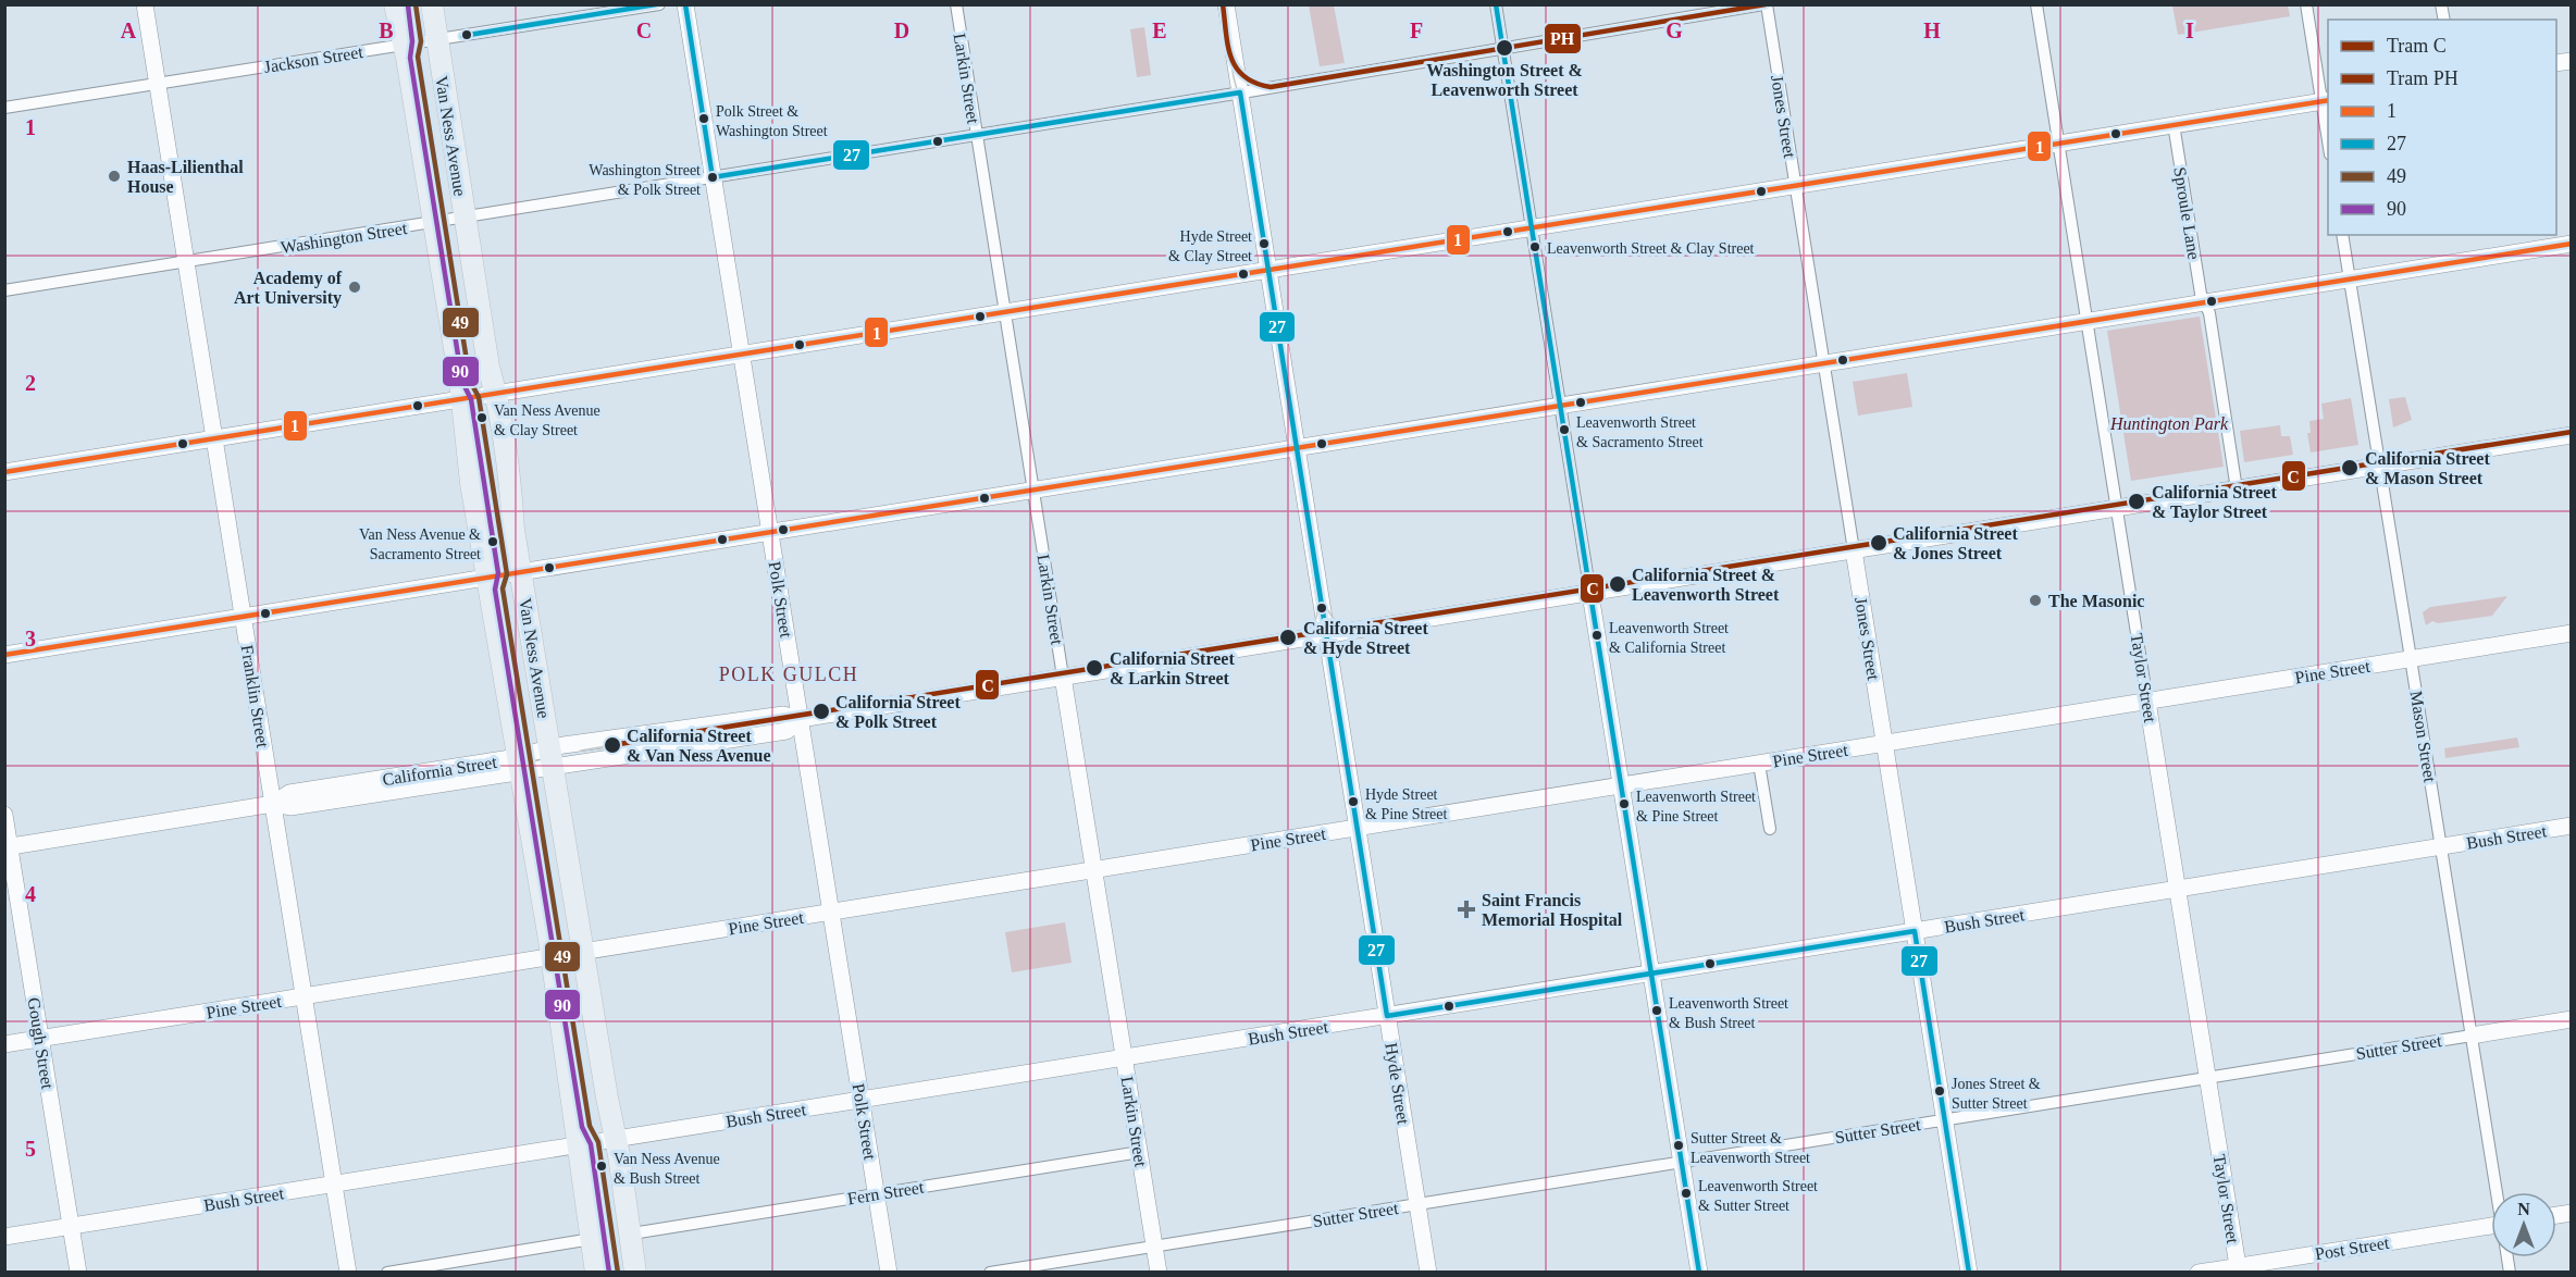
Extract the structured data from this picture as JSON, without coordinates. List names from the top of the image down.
{
  "streets": {
    "highway": ["Van Ness Avenue"],
    "street": [
      "Jackson Street",
      "Larkin Street",
      "Jones Street",
      "Sproule Lane",
      "Washington Street",
      "Polk Street",
      "Pine Street",
      "Taylor Street",
      "Franklin Street",
      "Mason Street",
      "California Street",
      "Bush Street",
      "Gough Street",
      "Sutter Street",
      "Hyde Street",
      "Fern Street",
      "Post Street"
    ]
  },
  "crossings": [
    ["Jackson Street", "Van Ness Avenue"],
    ["Jackson Street", "Franklin Street"],
    ["Larkin Street", "Washington Street"],
    ["Larkin Street", "Pine Street"],
    ["Larkin Street", "California Street"],
    ["Larkin Street", "Bush Street"],
    ["Larkin Street", "Sutter Street"],
    ["Larkin Street", "Fern Street"],
    ["Jones Street", "Washington Street"],
    ["Jones Street", "Pine Street"],
    ["Jones Street", "California Street"],
    ["Jones Street", "Bush Street"],
    ["Jones Street", "Sutter Street"],
    ["Van Ness Avenue", "Washington Street"],
    ["Van Ness Avenue", "Pine Street"],
    ["Van Ness Avenue", "California Street"],
    ["Van Ness Avenue", "Bush Street"],
    ["Van Ness Avenue", "Fern Street"],
    ["Sproule Lane", "California Street"],
    ["Washington Street", "Polk Street"],
    ["Washington Street", "Franklin Street"],
    ["Washington Street", "Hyde Street"],
    ["Polk Street", "Pine Street"],
    ["Polk Street", "California Street"],
    ["Polk Street", "Bush Street"],
    ["Polk Street", "Fern Street"],
    ["Pine Street", "Taylor Street"],
    ["Pine Street", "Franklin Street"],
    ["Pine Street", "Mason Street"],
    ["Pine Street", "Gough Street"],
    ["Pine Street", "Hyde Street"],
    ["Taylor Street", "California Street"],
    ["Taylor Street", "Bush Street"],
    ["Taylor Street", "Sutter Street"],
    ["Taylor Street", "Post Street"],
    ["Franklin Street", "California Street"],
    ["Franklin Street", "Bush Street"],
    ["Mason Street", "California Street"],
    ["Mason Street", "Bush Street"],
    ["Mason Street", "Sutter Street"],
    ["California Street", "Gough Street"],
    ["California Street", "Hyde Street"],
    ["Bush Street", "Gough Street"],
    ["Bush Street", "Hyde Street"],
    ["Sutter Street", "Hyde Street"]
  ],
  "districts": ["POLK GULCH"],
  "parks": ["Huntington Park"],
  "places": {
    "other": [
      "Washington Street & Leavenworth Street",
      "Polk Street & Washington Street",
      "Haas-Lilienthal House",
      "Washington Street & Polk Street",
      "Hyde Street & Clay Street",
      "Leavenworth Street & Clay Street",
      "Academy of Art University",
      "Van Ness Avenue & Clay Street",
      "Leavenworth Street & Sacramento Street",
      "California Street & Mason Street",
      "California Street & Taylor Street",
      "Van Ness Avenue & Sacramento Street",
      "California Street & Jones Street",
      "California Street & Leavenworth Street",
      "The Masonic",
      "Leavenworth Street & California Street",
      "California Street & Hyde Street",
      "California Street & Larkin Street",
      "California Street & Polk Street",
      "California Street & Van Ness Avenue",
      "Hyde Street & Pine Street",
      "Leavenworth Street & Pine Street",
      "Leavenworth Street & Bush Street",
      "Jones Street & Sutter Street",
      "Sutter Street & Leavenworth Street",
      "Van Ness Avenue & Bush Street",
      "Leavenworth Street & Sutter Street"
    ],
    "health": ["Saint Francis Memorial Hospital"]
  },
  "lines": [
    "tram line PH",
    "transit line 27",
    "transit line 49",
    "transit line 90",
    "transit line 1",
    "tram line C"
  ],
  "legend": [
    "Tram C",
    "Tram PH",
    "1",
    "27",
    "49",
    "90"
  ],
  "north": "top",
  "grid": {
    "columns": [
      "A",
      "B",
      "C",
      "D",
      "E",
      "F",
      "G",
      "H",
      "I"
    ],
    "rows": [
      "1",
      "2",
      "3",
      "4",
      "5"
    ]
  }
}
